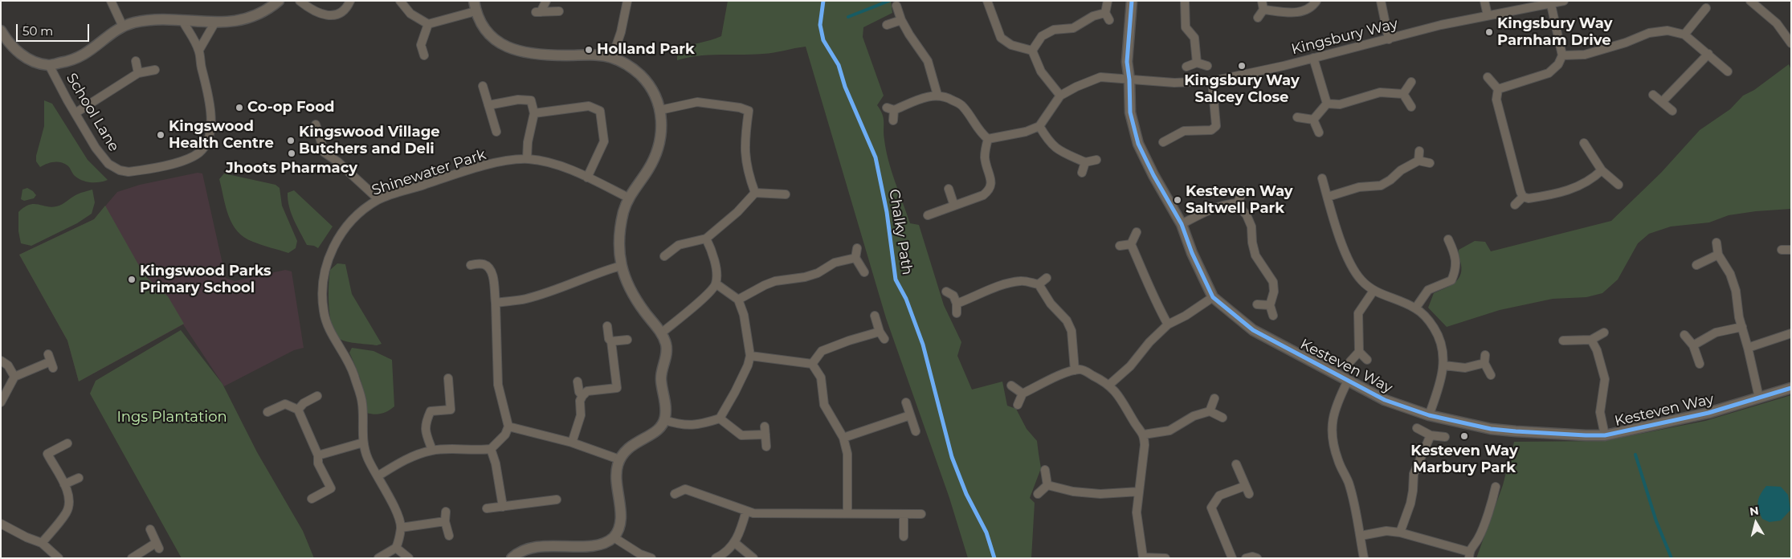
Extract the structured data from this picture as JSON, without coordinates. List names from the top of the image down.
{
  "streets": {
    "street": [
      "Kingsbury Way",
      "School Lane",
      "Shinewater Park",
      "Kesteven Way"
    ],
    "cycle path": ["Chalky Path"]
  },
  "crossings": [
    ["Kingsbury Way", "Kesteven Way"]
  ],
  "parks": ["Ings Plantation"],
  "places": [
    "Kingsbury Way Parnham Drive",
    "Holland Park",
    "Kingsbury Way Salcey Close",
    "Co-op Food",
    "Kingswood Health Centre",
    "Kingswood Village Butchers and Deli",
    "Jhoots Pharmacy",
    "Kesteven Way Saltwell Park",
    "Kingswood Parks Primary School",
    "Kesteven Way Marbury Park"
  ],
  "scale_bar": "50 m",
  "north": "top"
}
